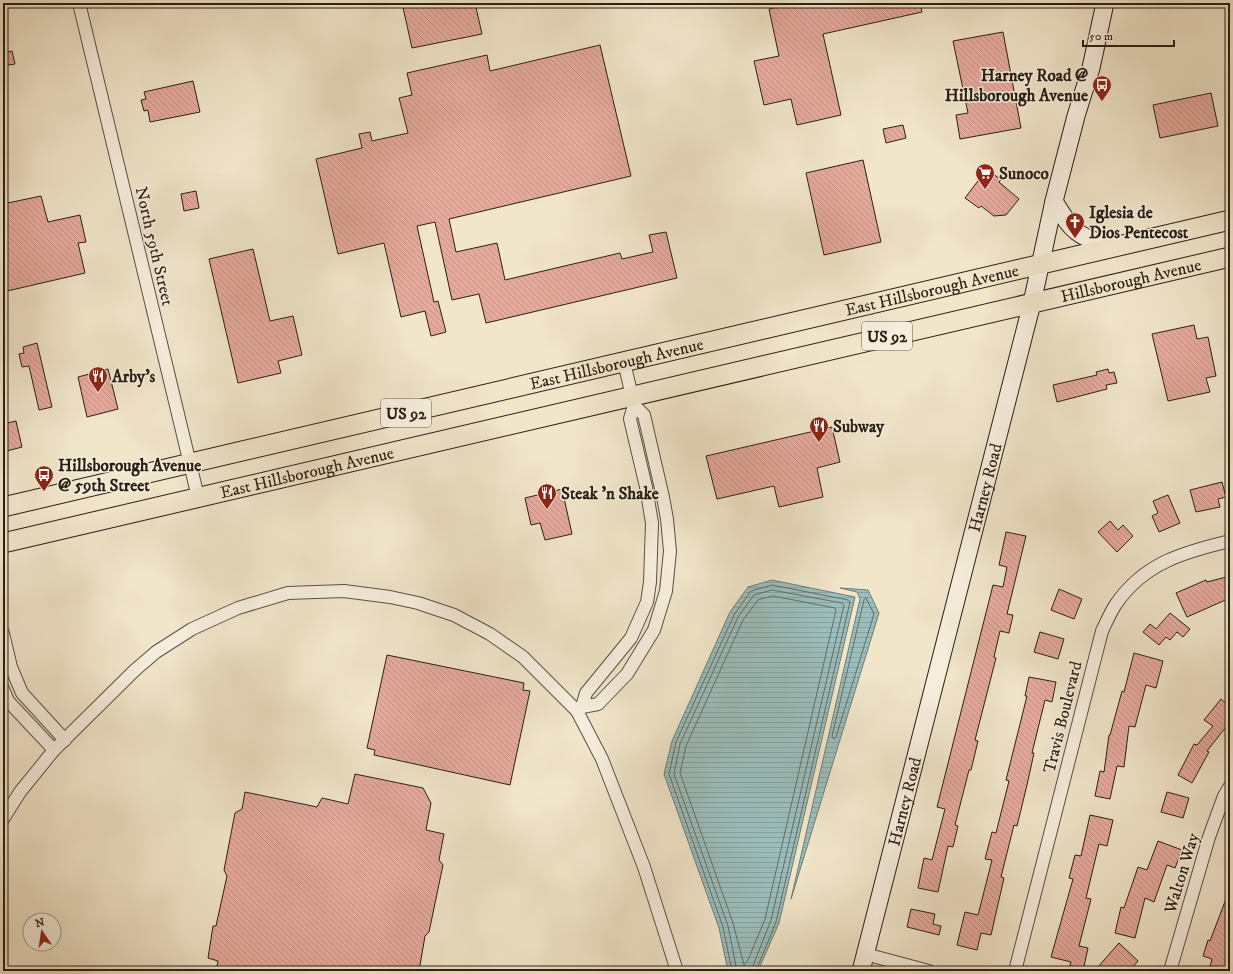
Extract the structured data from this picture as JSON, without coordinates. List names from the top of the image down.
{
  "streets": {
    "main road": ["Hillsborough Avenue", "East Hillsborough Avenue", "US 92"],
    "street": [
      "North 59th Street",
      "Harney Road",
      "Travis Boulevard",
      "Walton Way"
    ]
  },
  "crossings": [
    ["North 59th Street", "East Hillsborough Avenue"],
    ["Hillsborough Avenue", "East Hillsborough Avenue"],
    ["Hillsborough Avenue", "Harney Road"],
    ["East Hillsborough Avenue", "Harney Road"]
  ],
  "places": {
    "bus stop": ["Harney Road @ Hillsborough Avenue", "Hillsborough Avenue @ 59th Street"],
    "supermarket": ["Sunoco"],
    "church": ["Iglesia de Dios Pentecost"],
    "restaurant": ["Arby's", "Subway", "Steak 'n Shake"]
  },
  "scale_bar": "50 m",
  "north": "top"
}
